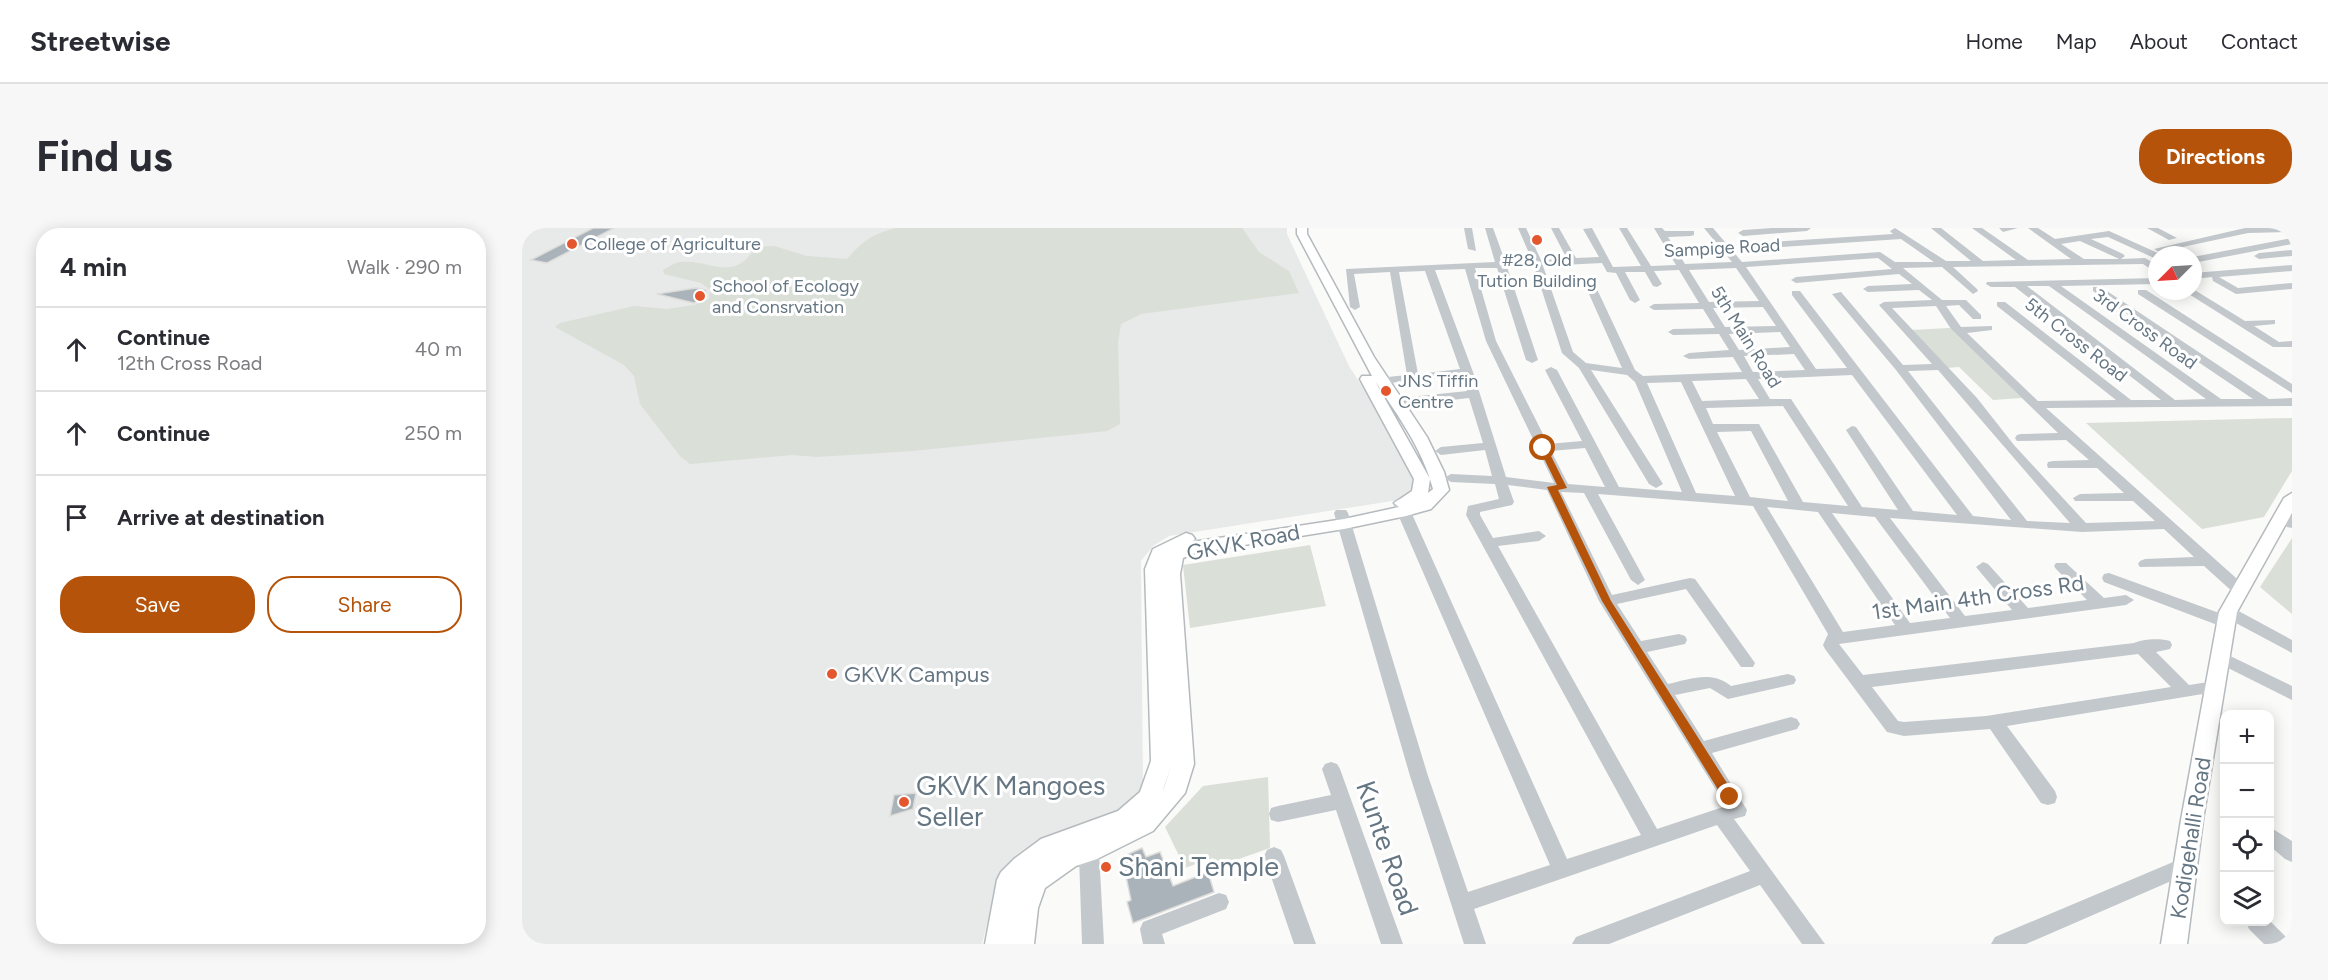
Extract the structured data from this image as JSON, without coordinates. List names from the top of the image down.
{
  "streets": {
    "main road": ["GKVK Road", "Kodigehalli Road"],
    "street": [
      "Sampige Road",
      "3rd Cross Road",
      "5th Main Road",
      "5th Cross Road",
      "1st Main 4th Cross Rd",
      "Kunte Road"
    ]
  },
  "crossings": [
    ["Sampige Road", "5th Main Road"]
  ],
  "places": [
    "#28, Old Tution Building",
    "College of Agriculture",
    "School of Ecology and Consrvation",
    "JNS Tiffin Centre",
    "GKVK Campus",
    "GKVK Mangoes Seller",
    "Shani Temple"
  ],
  "north": "bottom left",
  "page": {
    "header": "Streetwise",
    "nav": [
      "Home",
      "Map",
      "About",
      "Contact"
    ],
    "buttons": [
      "Directions",
      ["Save", "Share"]
    ],
    "title": "Find us",
    "heading": ["4 min", "Walk · 290 m"],
    "list": [
      ["Continue", "12th Cross Road", "40 m"],
      ["Continue", "250 m"],
      "Arrive at destination"
    ],
    "map_buttons": ["+", "−"]
  }
}
